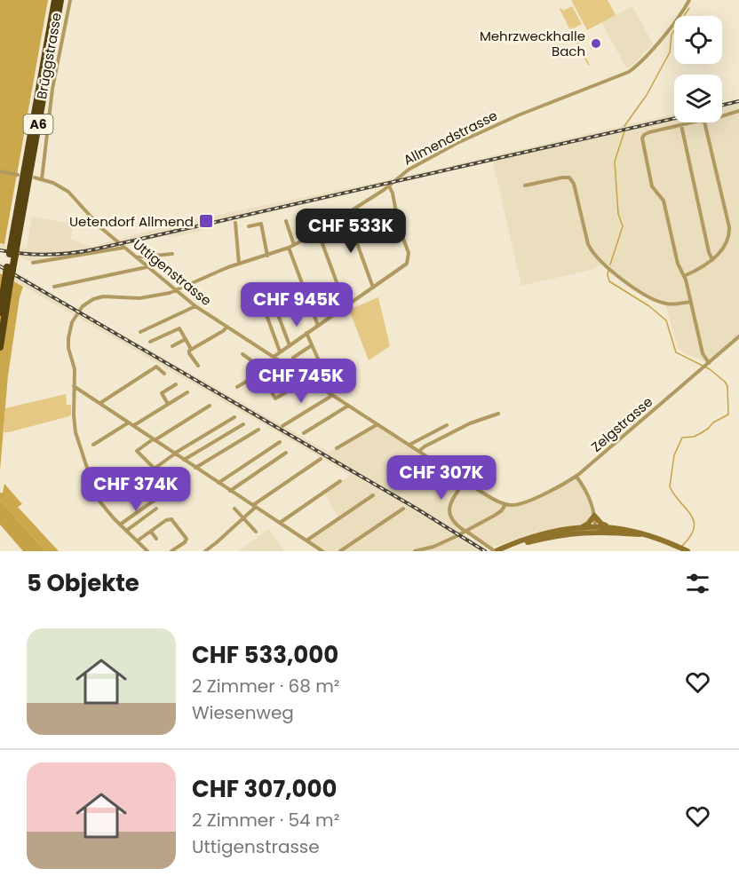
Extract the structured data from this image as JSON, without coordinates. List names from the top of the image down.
{
  "streets": {
    "highway": ["A6"],
    "street": [
      "Brüggstrasse",
      "Allmendstrasse",
      "Uttigenstrasse",
      "Zelgstrasse"
    ]
  },
  "crossings": [
    ["Brüggstrasse", "Uttigenstrasse"],
    ["Allmendstrasse", "Uttigenstrasse"]
  ],
  "places": {
    "other": ["Mehrzweckhalle Bach"],
    "transit": ["Uetendorf Allmend"]
  },
  "page": {
    "price": [
      "CHF 533K",
      "CHF 945K",
      "CHF 745K",
      "CHF 307K",
      "CHF 374K"
    ],
    "heading": "5 Objekte",
    "list": [
      {
        "name": "CHF 533,000",
        "note": "2 Zimmer · 68 m² · Wiesenweg"
      },
      {
        "name": "CHF 307,000",
        "note": "2 Zimmer · 54 m² · Uttigenstrasse"
      }
    ]
  }
}
